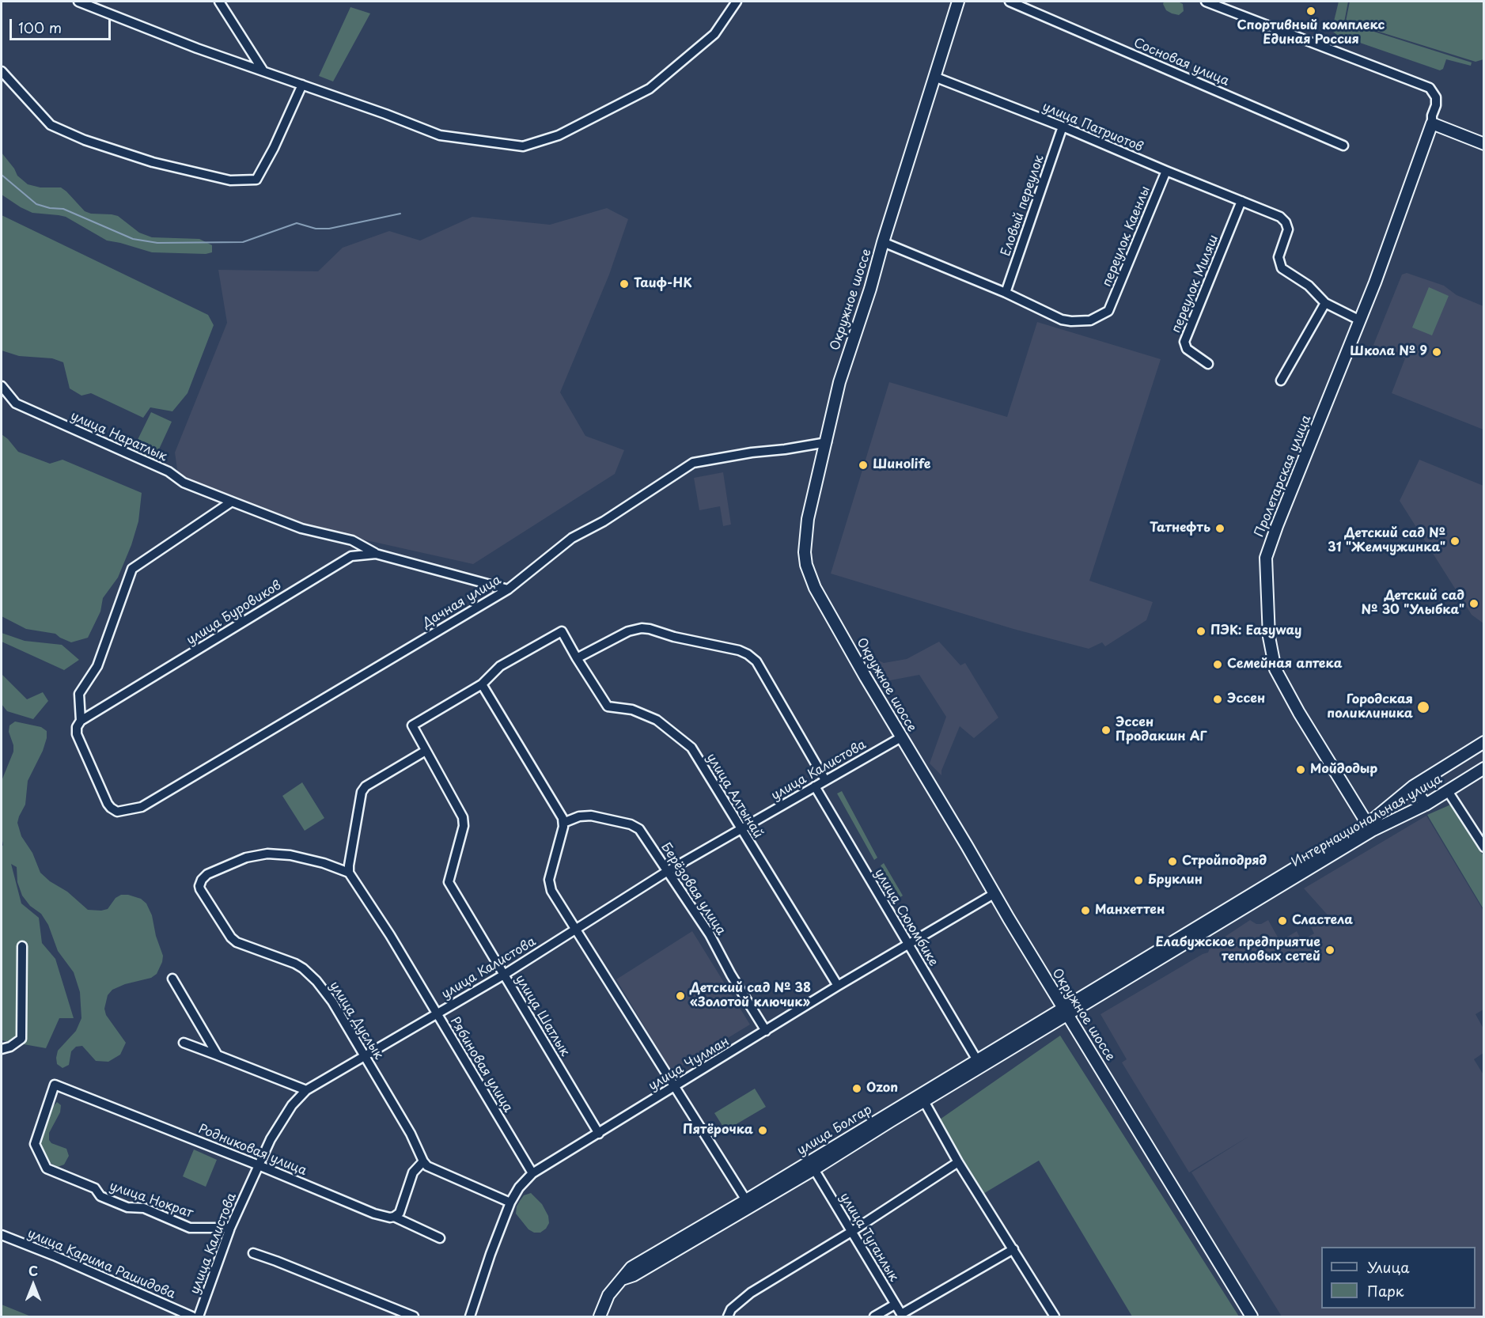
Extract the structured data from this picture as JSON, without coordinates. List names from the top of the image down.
{
  "streets": {
    "street": [
      "Сосновая улица",
      "улица Патриотов",
      "Еловый переулок",
      "переулок Каенлы",
      "переулок Миляш",
      "Окружное шоссе",
      "улица Наратлык",
      "Пролетарская улица",
      "Дачная улица",
      "улица Буровиков",
      "улица Калистова",
      "улица Алтынай",
      "Интернациональная улица",
      "Берёзовая улица",
      "улица Сююмбике",
      "улица Шатлык",
      "улица Дуслык",
      "улица Чулман",
      "Рябиновая улица",
      "улица Болгар",
      "Родниковая улица",
      "улица Нократ",
      "улица Туганлык",
      "улица Карима Рашидова"
    ]
  },
  "crossings": [
    ["улица Патриотов", "Еловый переулок"],
    ["улица Патриотов", "переулок Каенлы"],
    ["улица Патриотов", "переулок Миляш"],
    ["улица Патриотов", "Окружное шоссе"],
    ["Еловый переулок", "переулок Каенлы"],
    ["Окружное шоссе", "Дачная улица"],
    ["Окружное шоссе", "улица Калистова"],
    ["Окружное шоссе", "Интернациональная улица"],
    ["Окружное шоссе", "улица Чулман"],
    ["Окружное шоссе", "улица Болгар"],
    ["улица Наратлык", "улица Буровиков"],
    ["Пролетарская улица", "Интернациональная улица"],
    ["Дачная улица", "улица Буровиков"],
    ["улица Калистова", "улица Алтынай"],
    ["улица Калистова", "Берёзовая улица"],
    ["улица Калистова", "улица Сююмбике"],
    ["улица Калистова", "улица Шатлык"],
    ["улица Калистова", "улица Дуслык"],
    ["улица Калистова", "Рябиновая улица"],
    ["улица Калистова", "Родниковая улица"],
    ["улица Калистова", "улица Нократ"],
    ["улица Алтынай", "улица Шатлык"],
    ["улица Алтынай", "улица Чулман"],
    ["Интернациональная улица", "улица Болгар"],
    ["Берёзовая улица", "улица Чулман"],
    ["улица Сююмбике", "улица Чулман"],
    ["улица Сююмбике", "улица Болгар"],
    ["улица Шатлык", "улица Чулман"],
    ["улица Дуслык", "Рябиновая улица"],
    ["улица Чулман", "Рябиновая улица"],
    ["улица Болгар", "улица Туганлык"],
    ["Родниковая улица", "улица Нократ"]
  ],
  "places": [
    "Спортивный комплекс Единая Россия",
    "Таиф-НК",
    "Школа № 9",
    "Шиноlife",
    "Татнефть",
    "Детский сад № 31 \"Жемчужинка\"",
    "Детский сад № 30 \"Улыбка\"",
    "ПЭК: Easyway",
    "Семейная аптека",
    "Эссен",
    "Городская поликлиника",
    "Эссен Продакшн АГ",
    "Мойдодыр",
    "Стройподряд",
    "Бруклин",
    "Манхеттен",
    "Сластела",
    "Елабужское предприятие тепловых сетей",
    "Детский сад № 38 «Золотой ключик»",
    "Ozon",
    "Пятёрочка"
  ],
  "legend": ["Улица", "Парк"],
  "scale_bar": "100 m",
  "north": "top"
}
